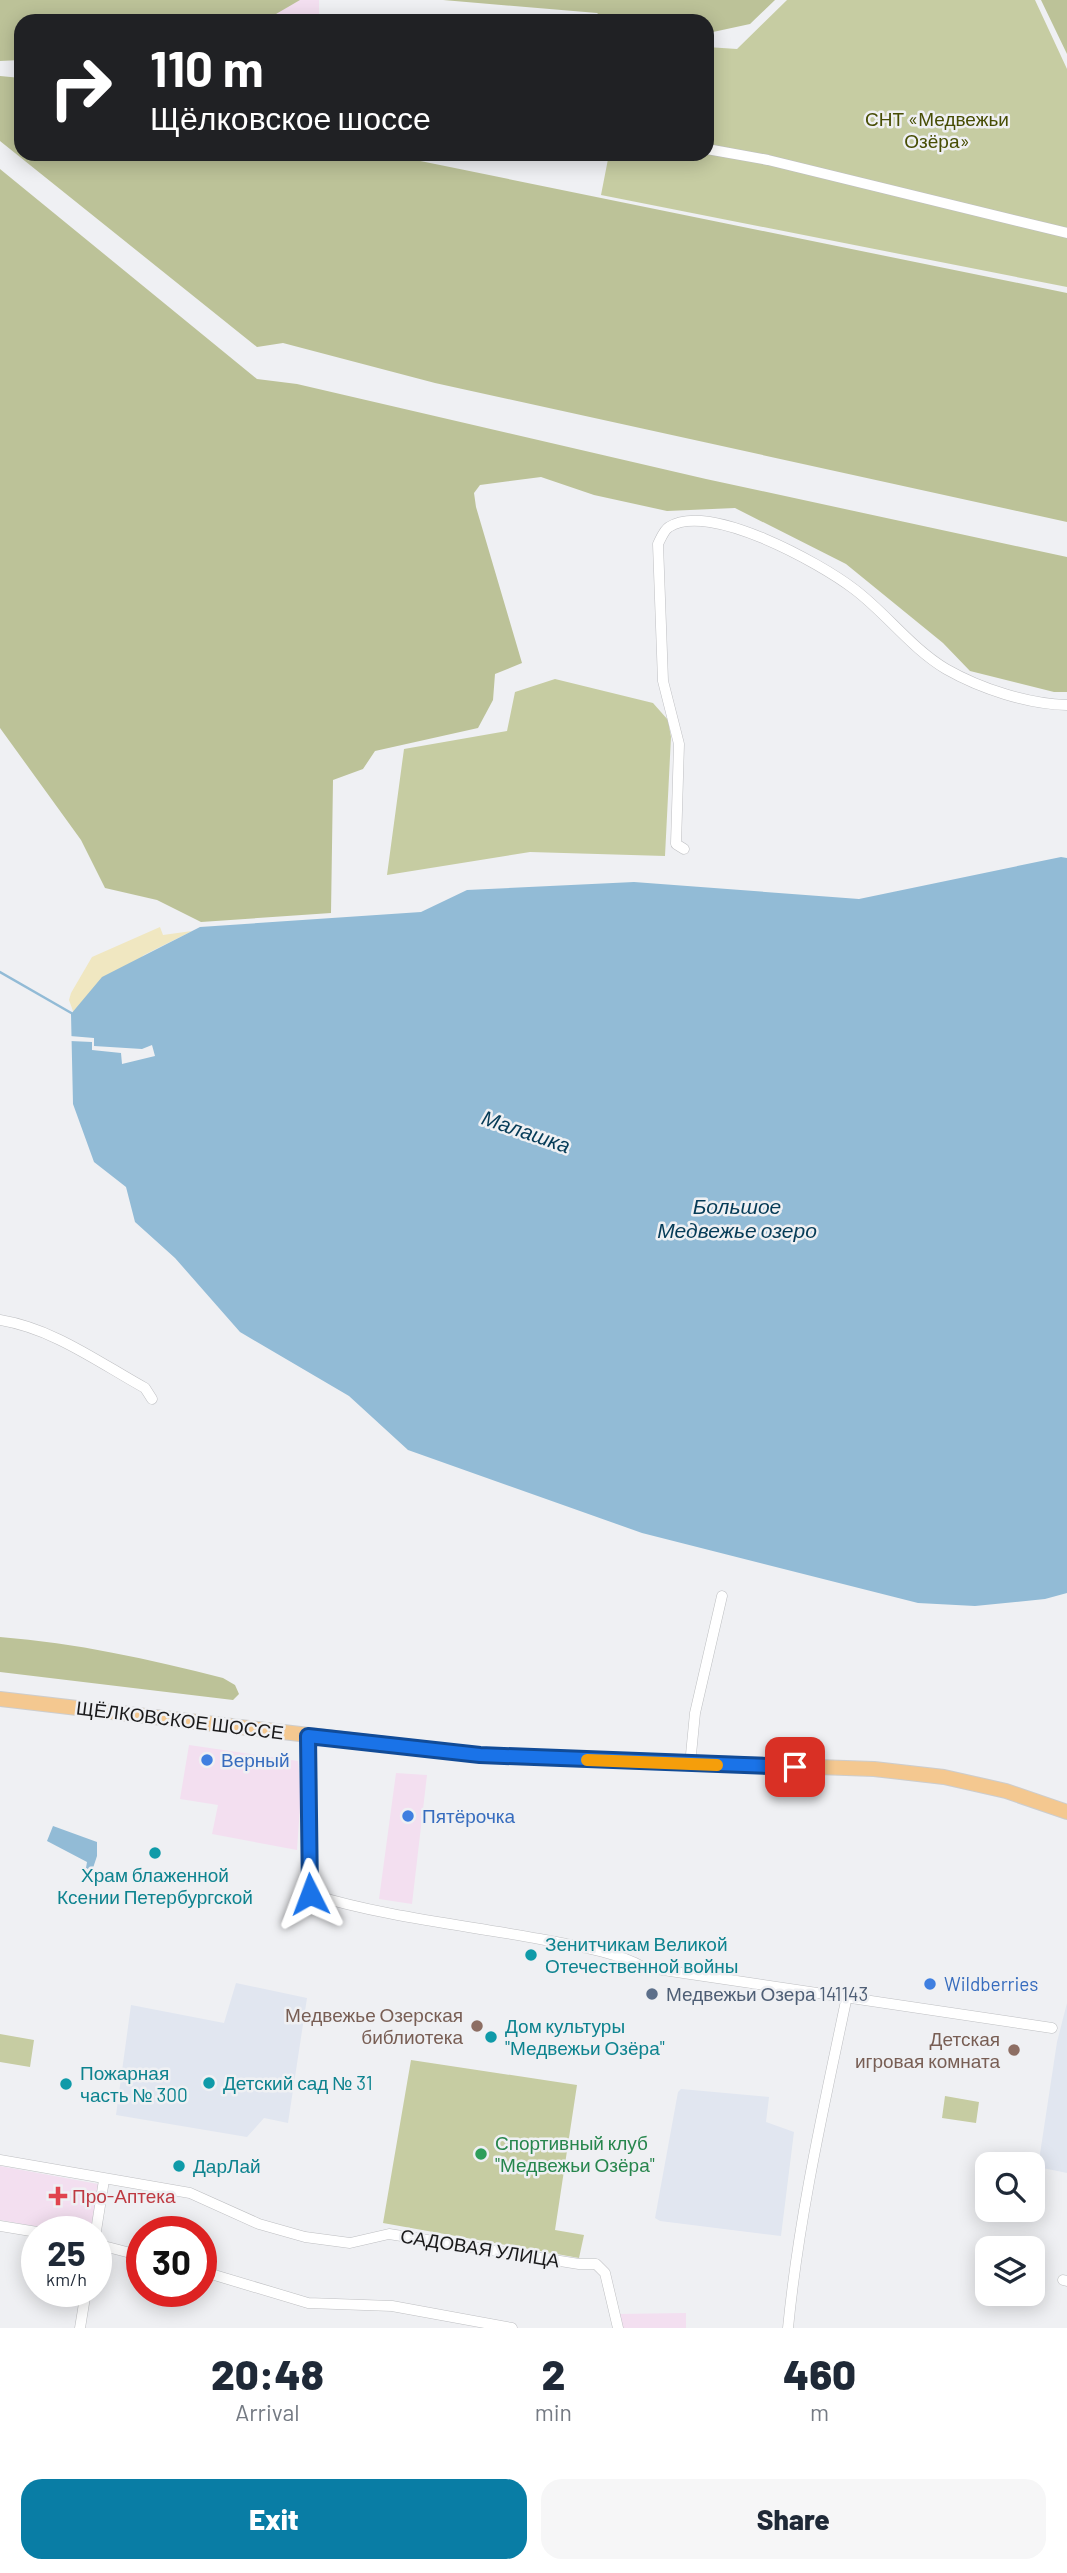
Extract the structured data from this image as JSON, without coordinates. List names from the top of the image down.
{
  "streets": {
    "main road": ["ЩЁЛКОВСКОЕ ШОССЕ"],
    "street": ["САДОВАЯ УЛИЦА"]
  },
  "water": ["Малашка", "Большое Медвежье озеро"],
  "parks": ["СНТ «Медвежьи Озёра»"],
  "places": {
    "other": [
      "Верный",
      "Пятёрочка",
      "Храм блаженной Ксении Петербургской",
      "Зенитчикам Великой Отечественной войны",
      "Wildberries",
      "Медвежьи Озера 141143",
      "Медвежье Озерская библиотека",
      "Дом культуры \"Медвежьи Озёра\"",
      "Детская игровая комната",
      "Детский сад № 31",
      "Пожарная часть № 300",
      "Спортивный клуб \"Медвежьи Озёра\"",
      "ДарЛай"
    ],
    "health": ["Про-Аптека"]
  },
  "page": {
    "turn": ["110 m", "Щёлковское шоссе"],
    "speed": "25 km/h",
    "limit": "30",
    "eta": [
      "20:48",
      "Arrival",
      "2",
      "min",
      "460",
      "m"
    ],
    "buttons": ["Exit", "Share"]
  }
}
